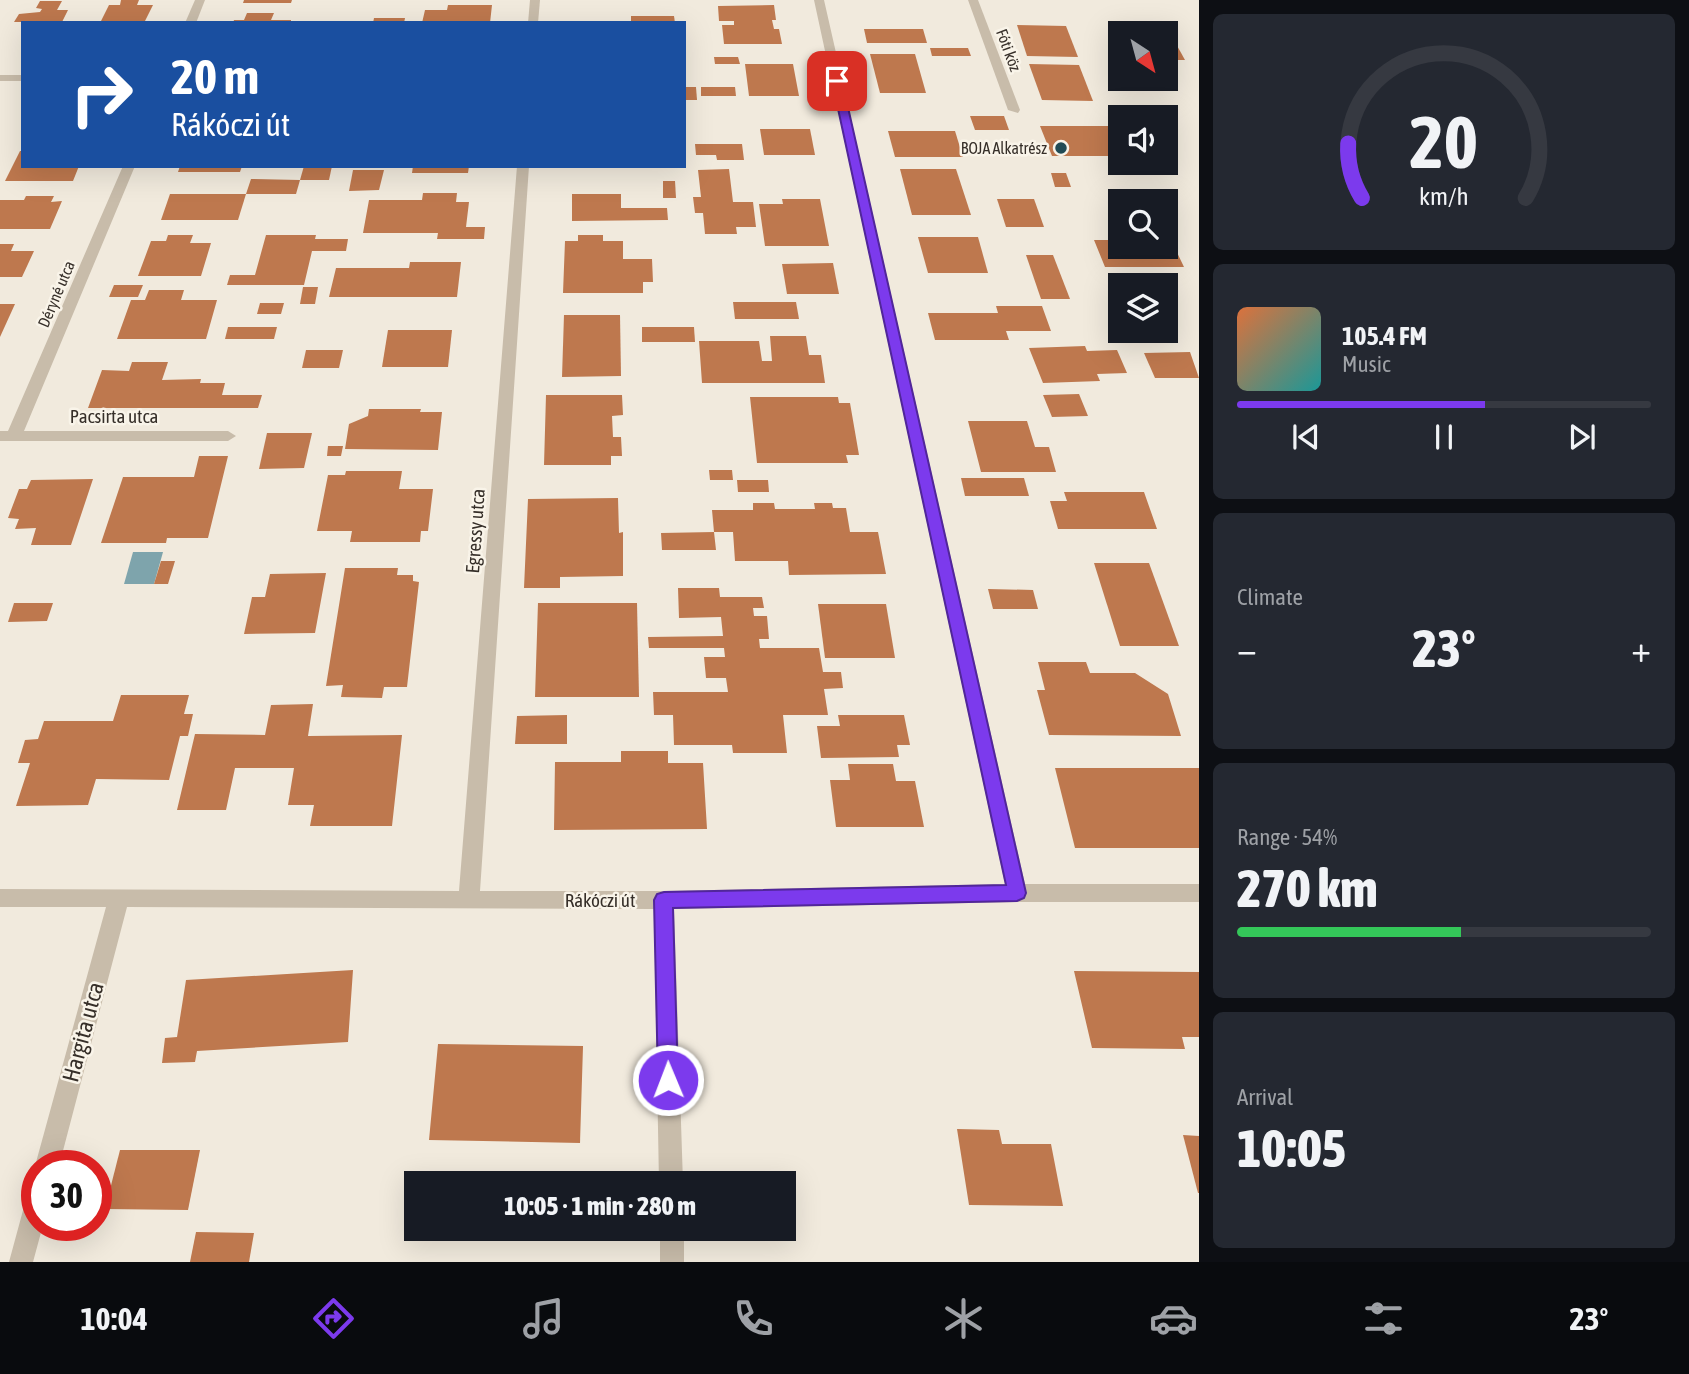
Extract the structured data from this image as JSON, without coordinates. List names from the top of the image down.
{
  "streets": {
    "street": [
      "Fóti köz",
      "Déryné utca",
      "Pacsirta utca",
      "Egressy utca",
      "Rákóczi út",
      "Hargita utca"
    ]
  },
  "crossings": [
    ["Déryné utca", "Pacsirta utca"],
    ["Egressy utca", "Rákóczi út"],
    ["Rákóczi út", "Hargita utca"]
  ],
  "places": ["BOJA Alkatrész"],
  "north": "bottom right",
  "page": {
    "turn": ["20 m", "Rákóczi út"],
    "song": ["105.4 FM", "Music"],
    "tile": [
      "Climate",
      ["Range · 54%", "270 km"],
      ["Arrival", "10:05"]
    ],
    "heat": ["−", "23°", "+"],
    "limit": "30",
    "trip": "10:05 · 1 min · 280 m",
    "tabs": ["10:04", "23°"],
    "gauge": ["20", "km/h"]
  }
}
